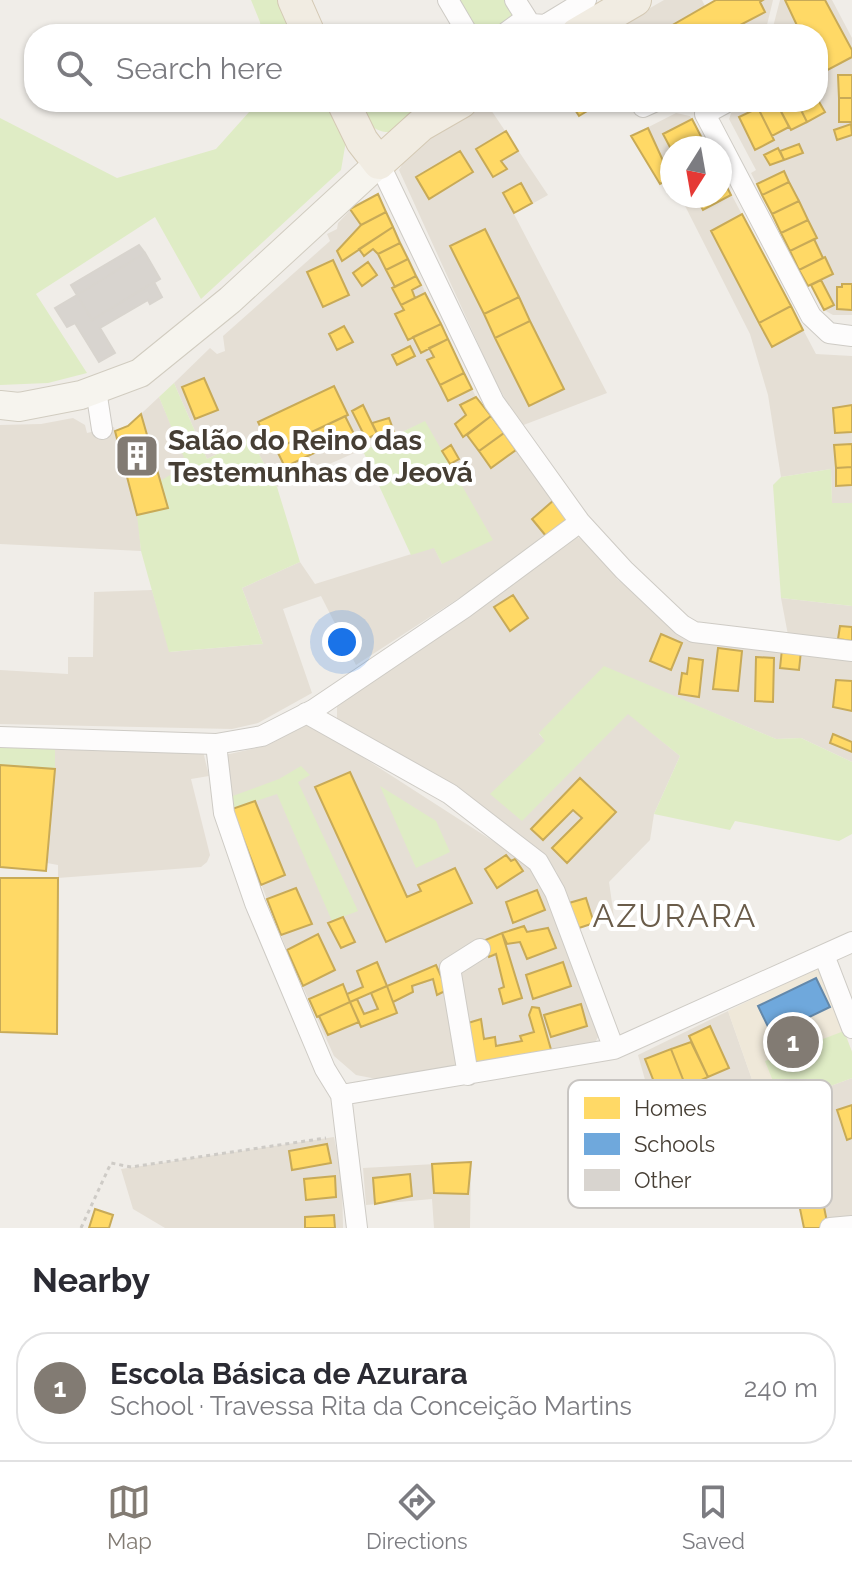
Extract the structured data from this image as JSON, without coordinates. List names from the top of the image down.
{
  "districts": ["AZURARA"],
  "places": {
    "building": ["Salão do Reino das Testemunhas de Jeová"]
  },
  "legend": ["Homes", "Schools", "Other"],
  "north": "bottom",
  "page": {
    "search": "Search here",
    "pins": "1",
    "heading": "Nearby",
    "list": [
      {
        "mark": "1",
        "name": "Escola Básica de Azurara",
        "note": "School · Travessa Rita da Conceição Martins",
        "value": "240 m"
      }
    ],
    "nav": ["Map", "Directions", "Saved"]
  }
}
